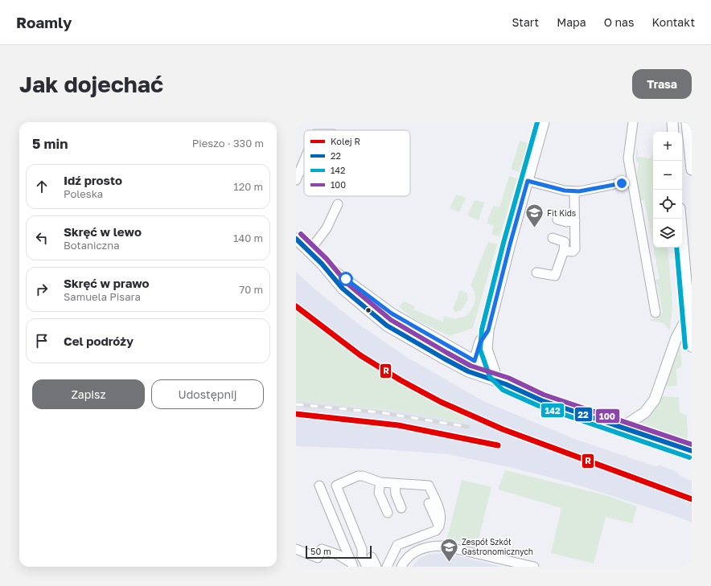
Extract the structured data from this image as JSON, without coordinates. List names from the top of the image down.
{
  "places": {
    "school or university": ["Fit Kids", "Zespół Szkół Gastronomicznych"]
  },
  "lines": [
    "transit line 142",
    "transit line 100",
    "transit line 22",
    "rail line R"
  ],
  "legend": [
    "Kolej R",
    "22",
    "142",
    "100"
  ],
  "scale_bar": "50 m",
  "page": {
    "header": "Roamly",
    "nav": [
      "Start",
      "Mapa",
      "O nas",
      "Kontakt"
    ],
    "buttons": [
      "Trasa",
      ["Zapisz", "Udostępnij"]
    ],
    "title": "Jak dojechać",
    "heading": ["5 min", "Pieszo · 330 m"],
    "map_buttons": ["+", "−"],
    "list": [
      ["Idź prosto", "Poleska", "120 m"],
      ["Skręć w lewo", "Botaniczna", "140 m"],
      ["Skręć w prawo", "Samuela Pisara", "70 m"],
      "Cel podróży"
    ],
    "scale": "50 m"
  }
}
